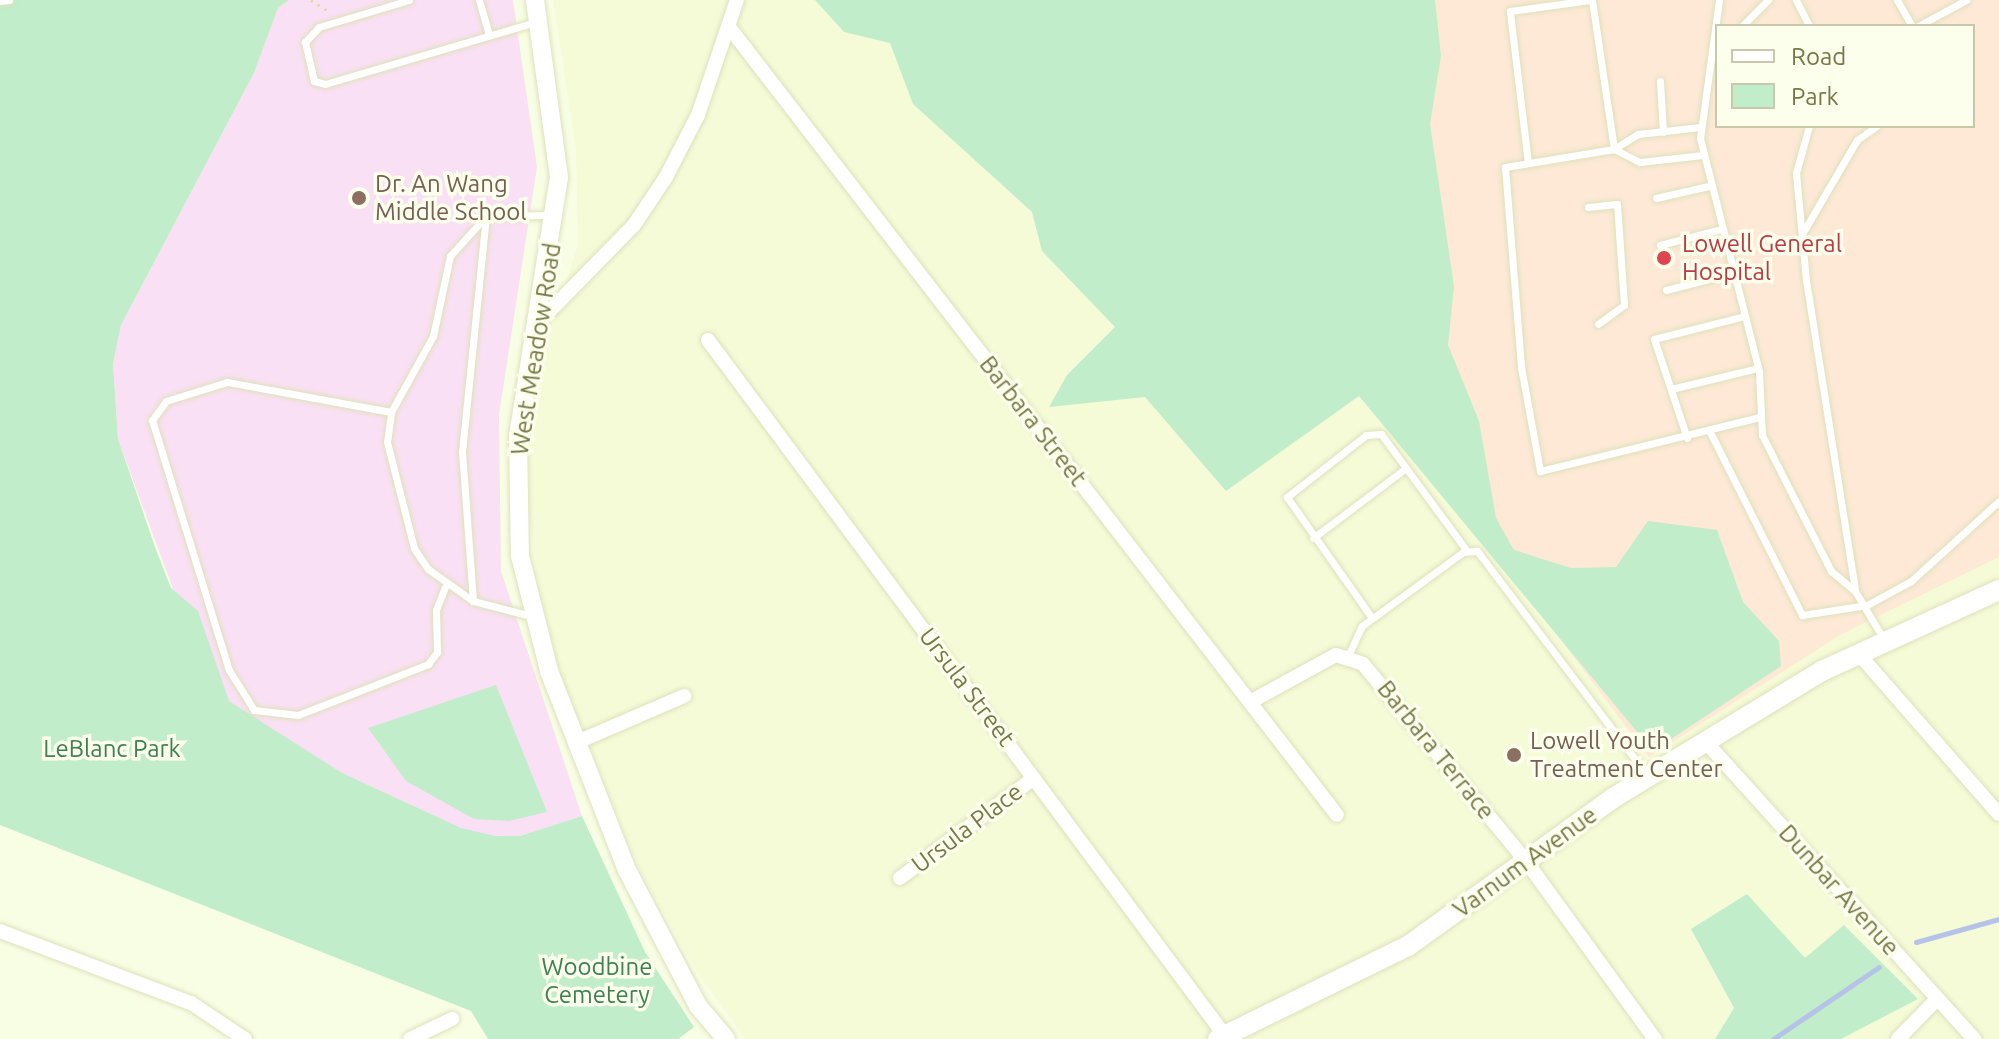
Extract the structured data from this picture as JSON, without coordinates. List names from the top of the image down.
{
  "streets": {
    "main road": ["Varnum Avenue"],
    "street": [
      "West Meadow Road",
      "Barbara Street",
      "Ursula Street",
      "Barbara Terrace",
      "Ursula Place",
      "Dunbar Avenue"
    ]
  },
  "crossings": [
    ["Ursula Street", "Ursula Place"],
    ["Ursula Street", "Varnum Avenue"],
    ["Barbara Terrace", "Varnum Avenue"],
    ["Varnum Avenue", "Dunbar Avenue"]
  ],
  "parks": ["LeBlanc Park", "Woodbine Cemetery"],
  "places": ["Dr. An Wang Middle School", "Lowell General Hospital", "Lowell Youth Treatment Center"],
  "legend": ["Road", "Park"]
}
